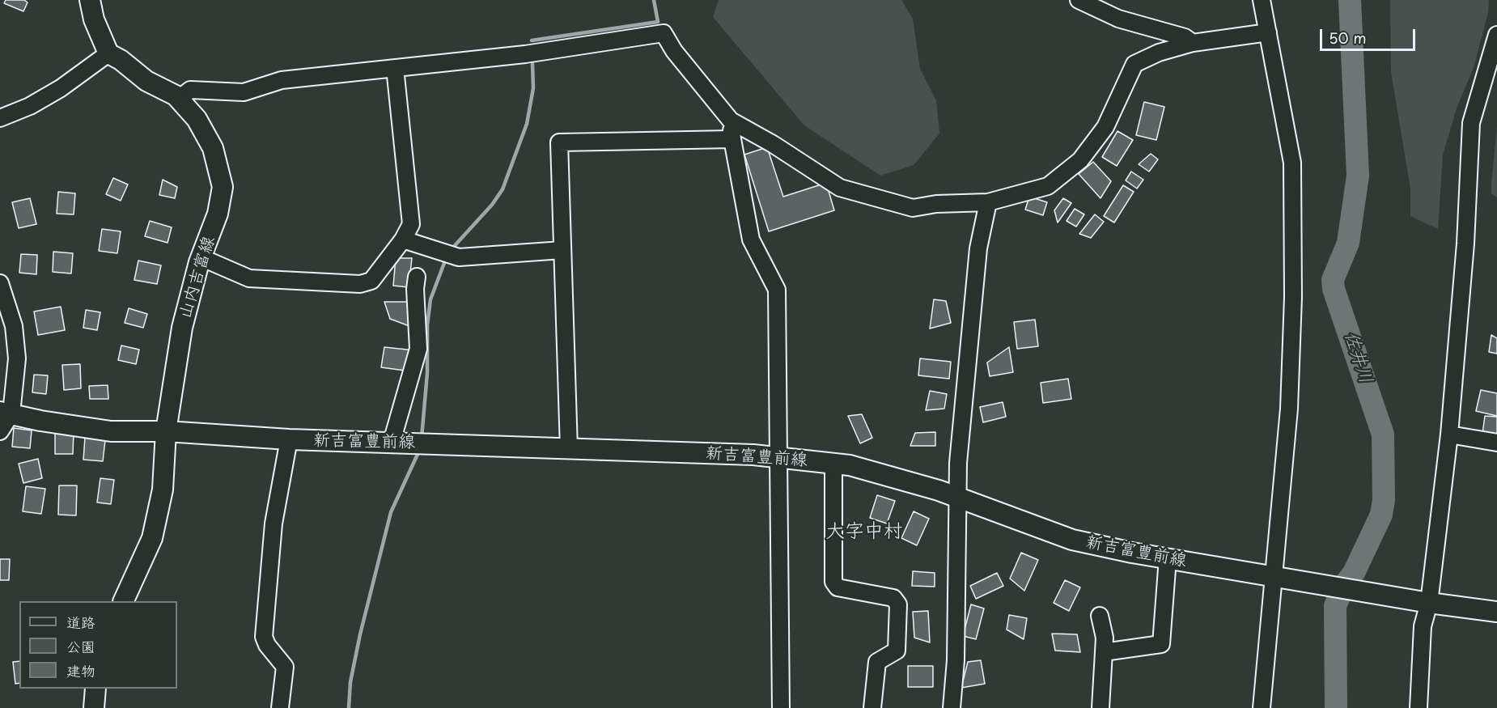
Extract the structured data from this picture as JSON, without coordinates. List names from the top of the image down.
{
  "streets": {
    "main road": ["山内吉富線", "新吉富豊前線"]
  },
  "crossings": [
    ["山内吉富線", "新吉富豊前線"]
  ],
  "districts": ["大字中村"],
  "water": ["佐井川"],
  "legend": ["道路", "公園", "建物"],
  "scale_bar": "50 m"
}
